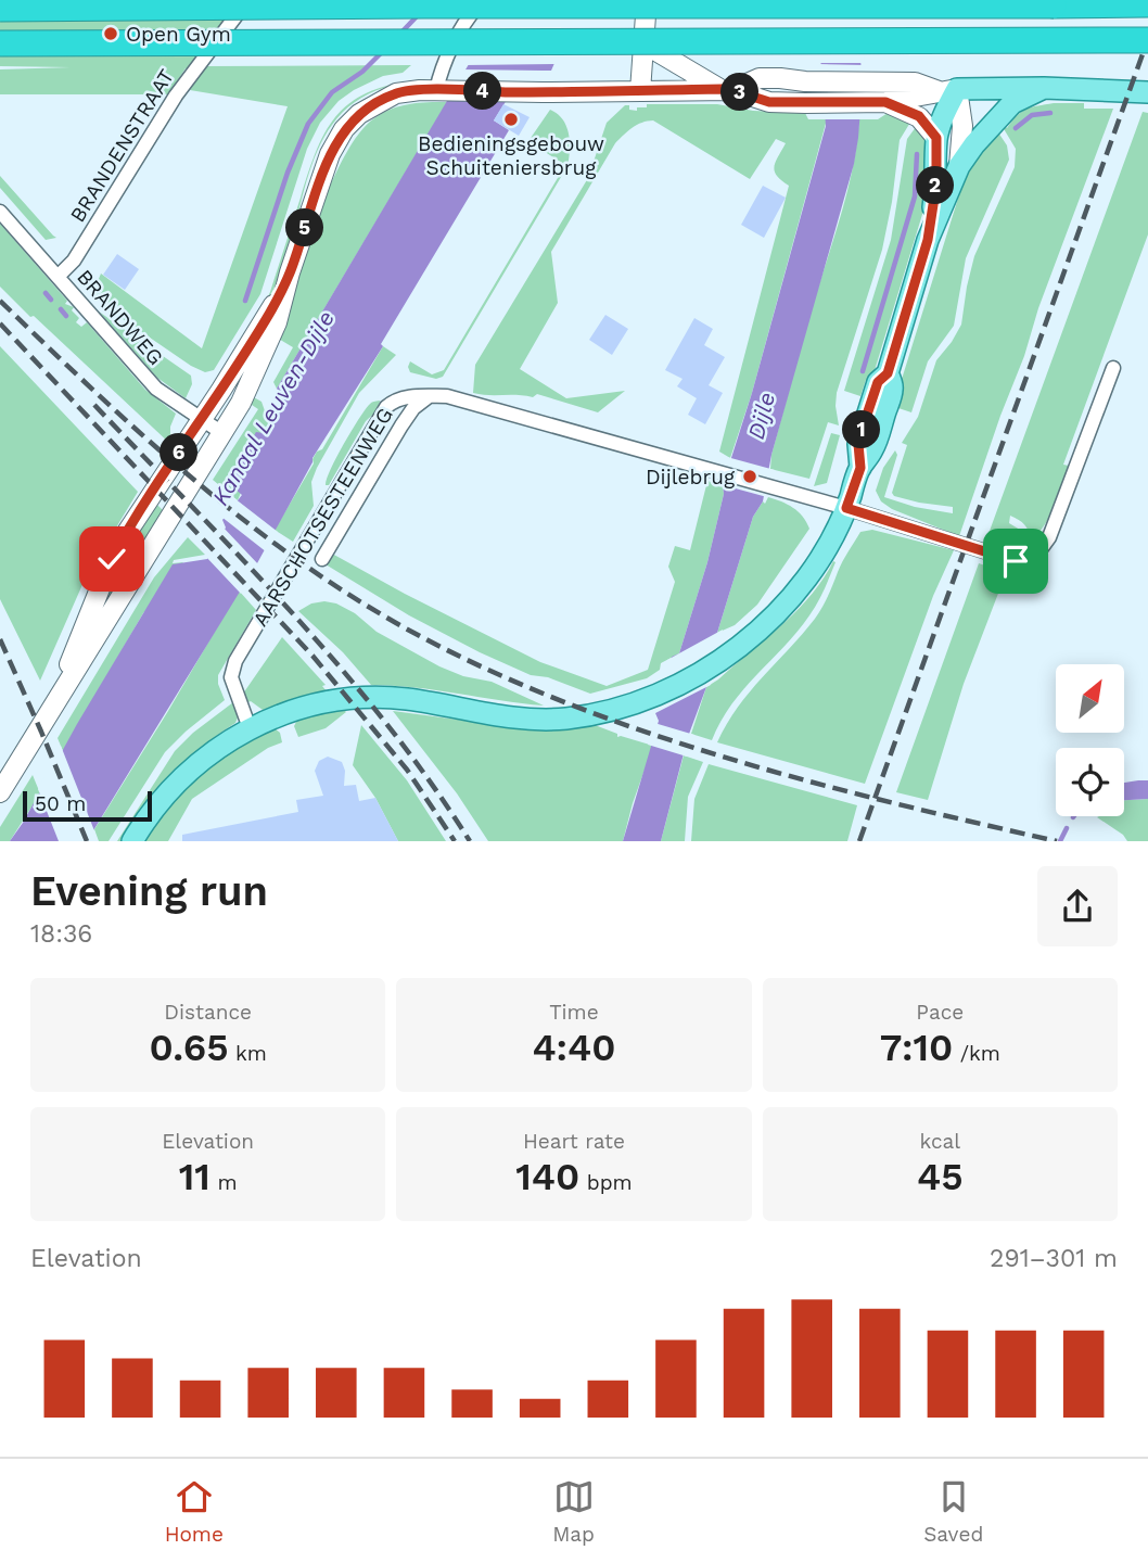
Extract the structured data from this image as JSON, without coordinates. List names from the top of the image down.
{
  "streets": {
    "street": ["BRANDENSTRAAT", "BRANDWEG", "AARSCHOTSESTEENWEG"]
  },
  "crossings": [
    ["BRANDENSTRAAT", "BRANDWEG"]
  ],
  "water": ["Kanaal Leuven-Dijle", "Dijle"],
  "places": ["Open Gym", "Bedieningsgebouw Schuiteniersbrug", "Dijlebrug"],
  "scale_bar": "50 m",
  "north": "top right",
  "page": {
    "pins": [
      "4",
      "3",
      "2",
      "5",
      "1",
      "6"
    ],
    "scale": "50 m",
    "heading": ["Evening run", "18:36"],
    "stats": [
      ["Distance", "0.65 km"],
      ["Time", "4:40"],
      ["Pace", "7:10 /km"],
      ["Elevation", "11 m"],
      ["Heart rate", "140 bpm"],
      ["kcal", "45"]
    ],
    "chart": ["Elevation", "291–301 m"],
    "tabs": ["Home", "Map", "Saved"]
  }
}
